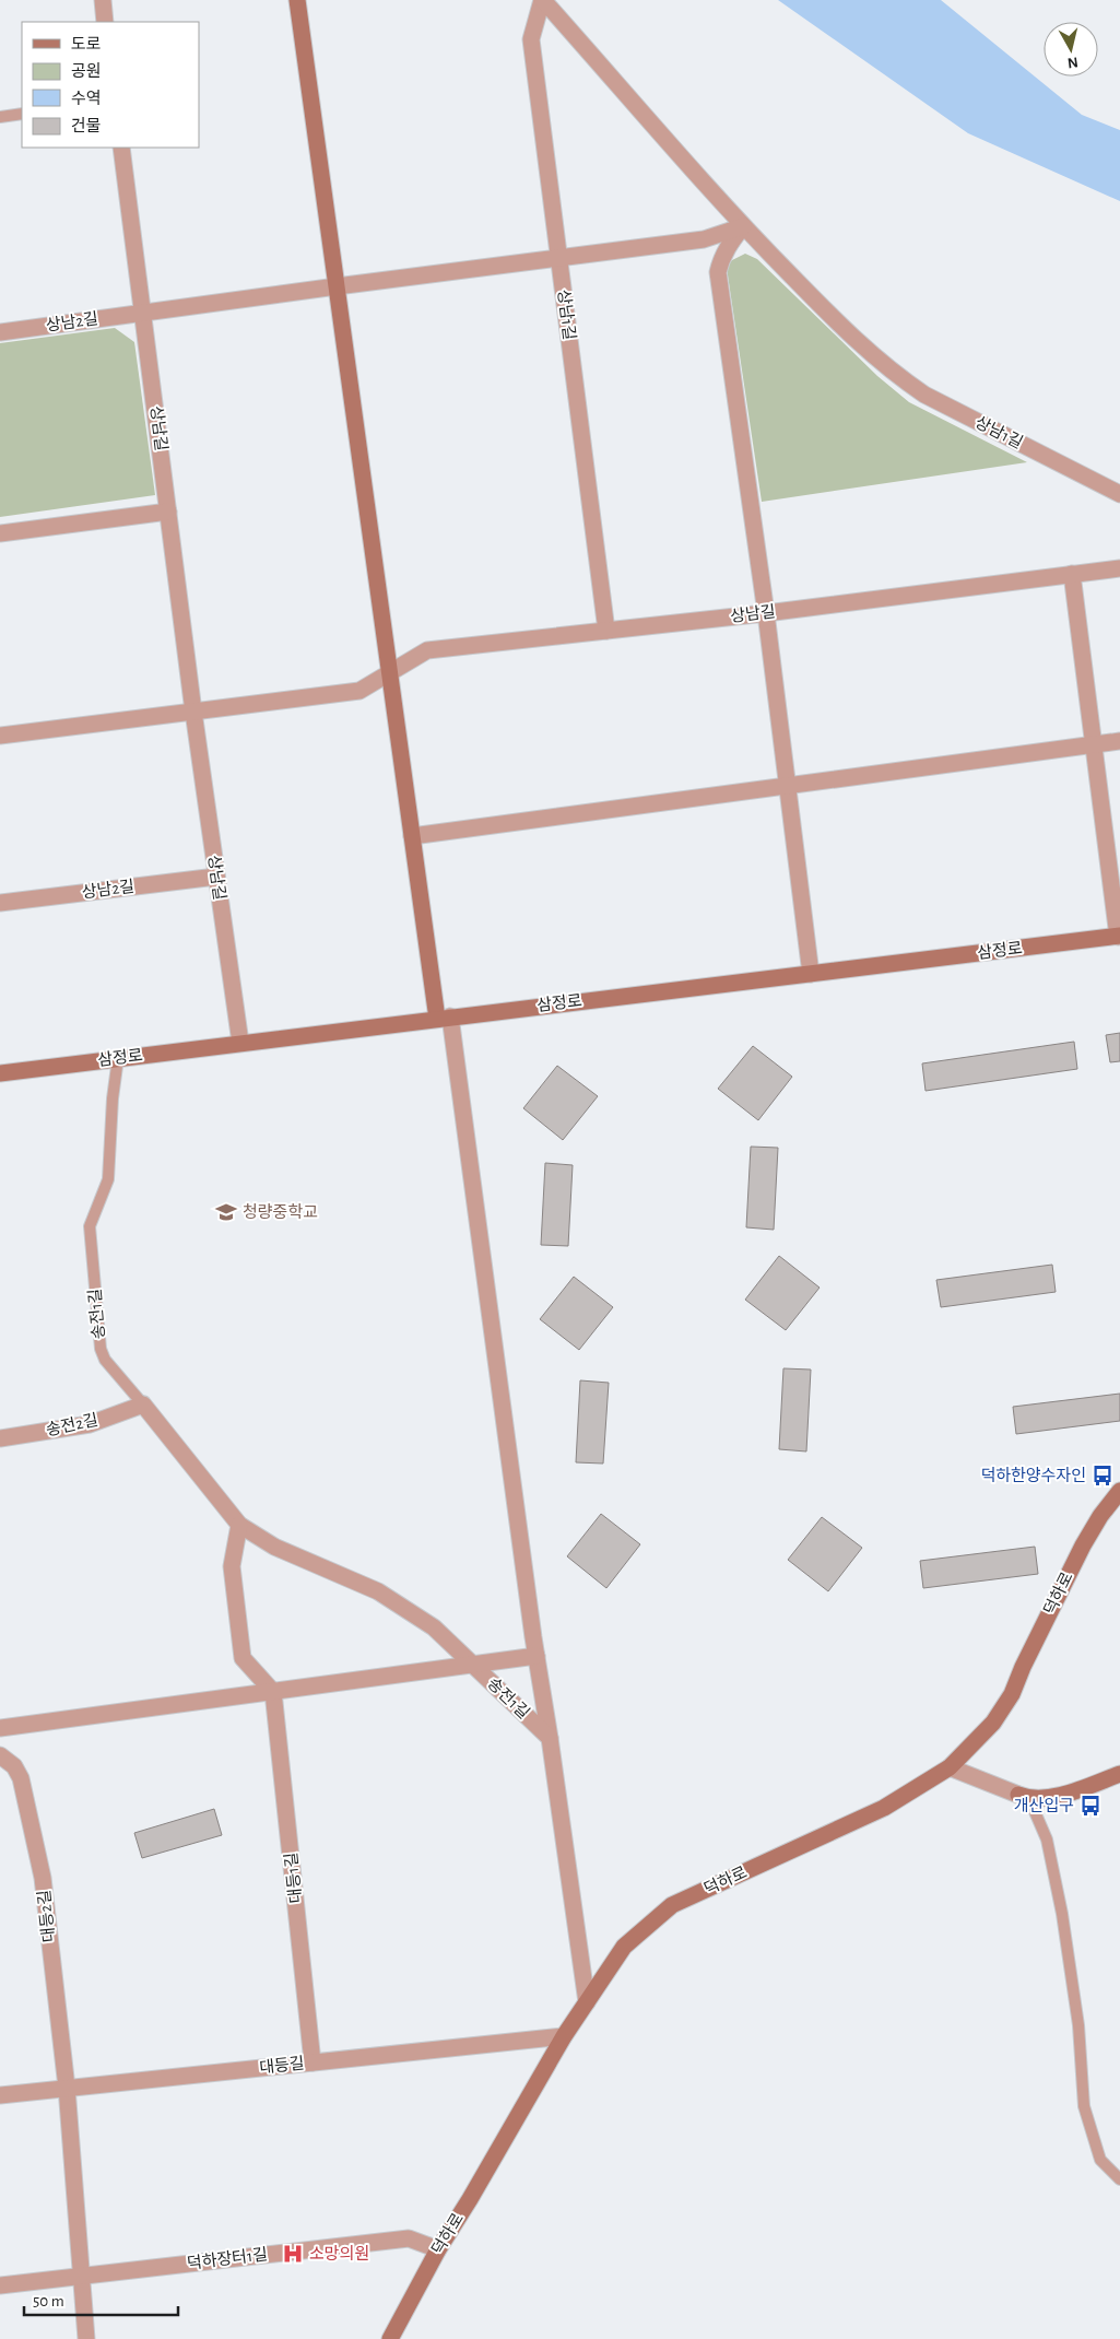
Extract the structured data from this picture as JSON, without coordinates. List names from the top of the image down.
{
  "streets": {
    "street": [
      "상남1길",
      "상남2길",
      "상남길",
      "삼정로",
      "송전1길",
      "송전2길",
      "덕하로",
      "대등1길",
      "대등2길",
      "대등길",
      "덕하장터1길"
    ]
  },
  "crossings": [
    ["상남1길", "상남길"],
    ["상남2길", "상남길"],
    ["상남길", "삼정로"],
    ["삼정로", "송전1길"],
    ["송전1길", "송전2길"],
    ["덕하로", "대등길"],
    ["덕하로", "덕하장터1길"],
    ["대등1길", "대등길"],
    ["대등2길", "대등길"]
  ],
  "places": {
    "school or university": ["청량중학교"],
    "bus stop": ["덕하한양수자인", "개산입구"],
    "hospital": ["소망의원"]
  },
  "legend": [
    "도로",
    "공원",
    "수역",
    "건물"
  ],
  "scale_bar": "50 m",
  "north": "bottom"
}
